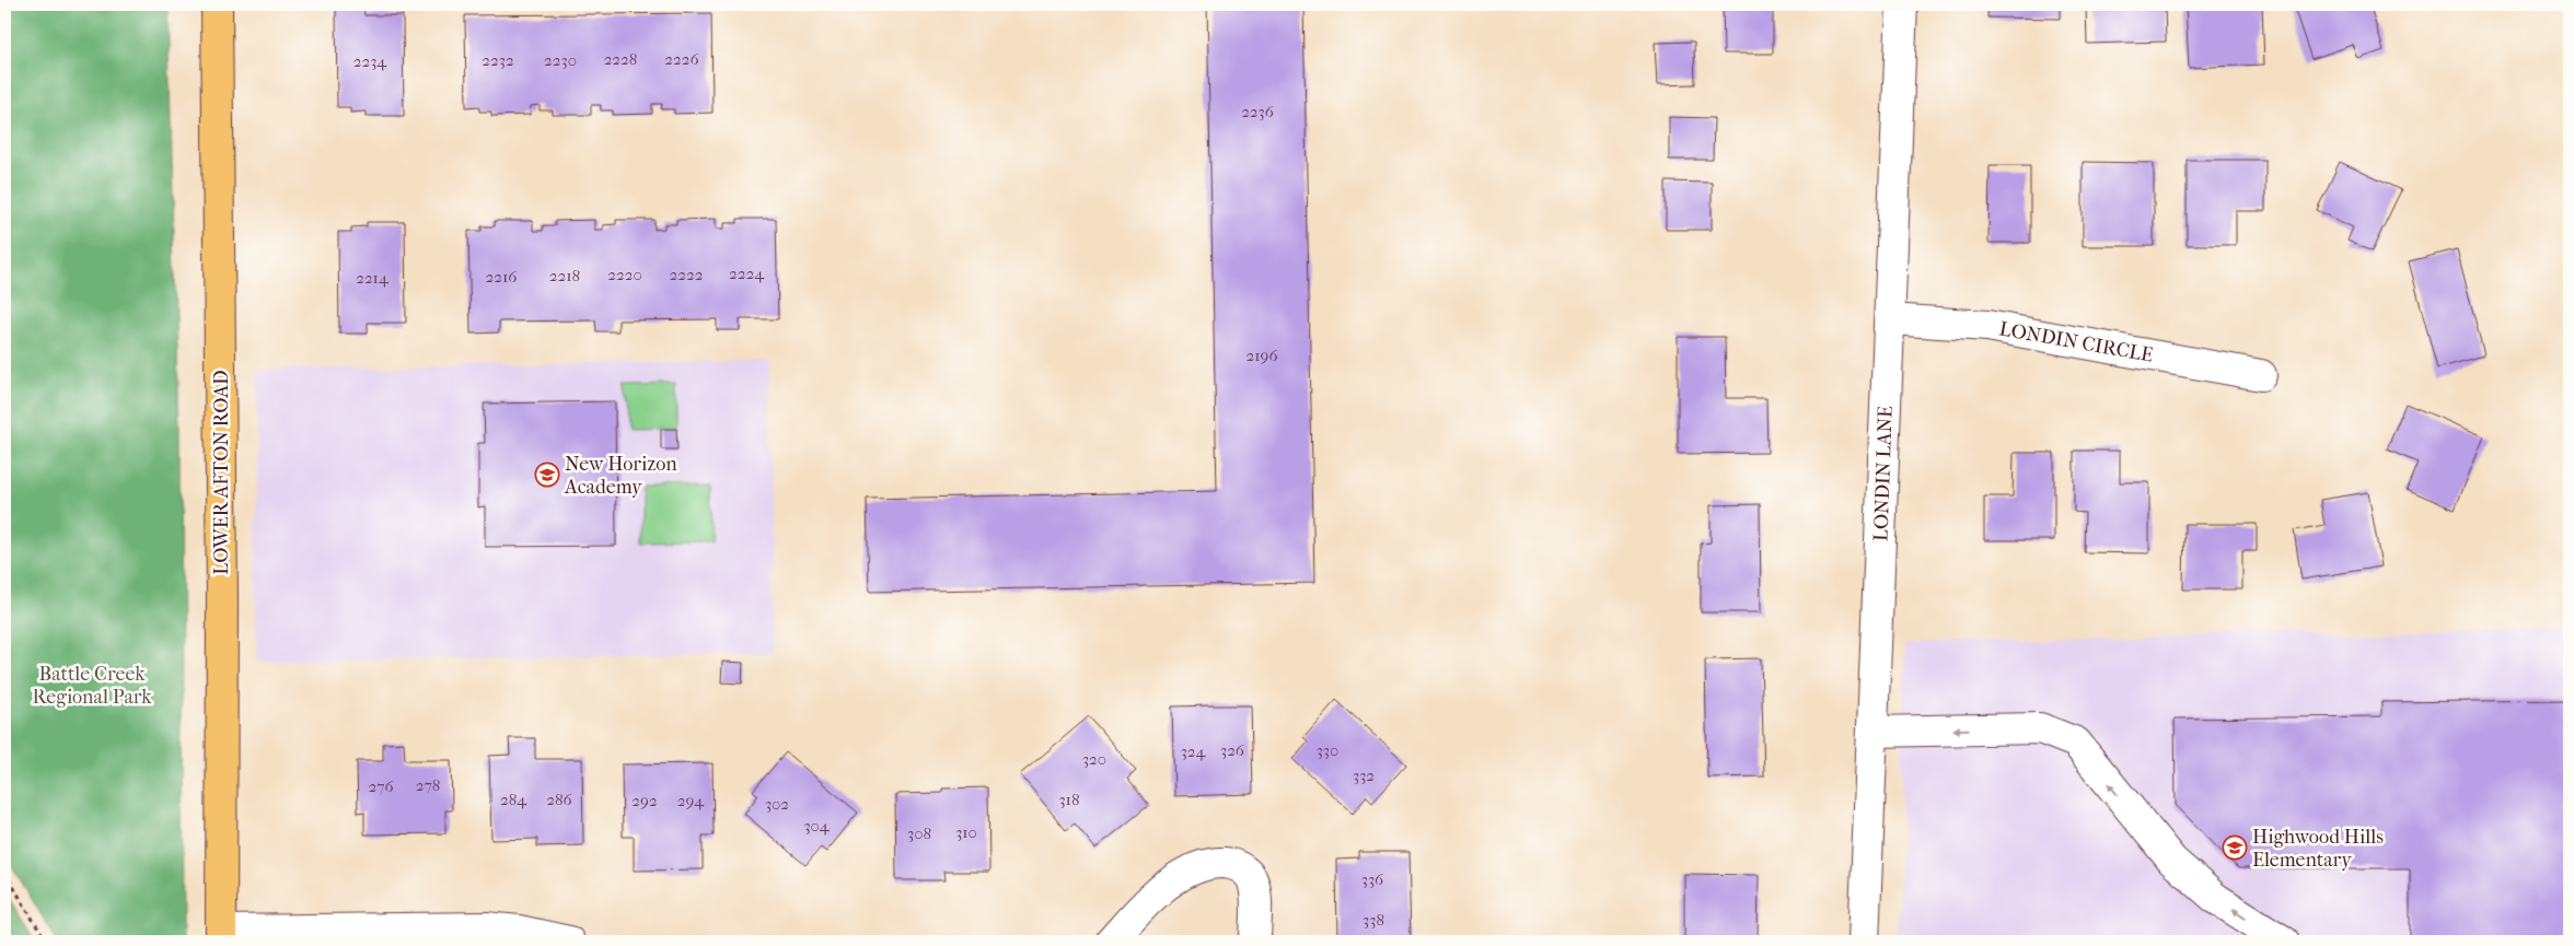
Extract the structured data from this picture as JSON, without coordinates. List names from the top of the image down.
{
  "streets": {
    "main road": ["LOWER AFTON ROAD"],
    "street": ["LONDIN CIRCLE", "LONDIN LANE"]
  },
  "crossings": [
    ["LONDIN CIRCLE", "LONDIN LANE"]
  ],
  "parks": ["Battle Creek Regional Park"],
  "places": {
    "school or university": ["New Horizon Academy", "Highwood Hills Elementary"]
  },
  "house_numbers": [
    "2228",
    "2226",
    "2232",
    "2230",
    "2234",
    "2236",
    "2224",
    "2220",
    "2222",
    "2218",
    "2216",
    "2214",
    "2196",
    "326",
    "330",
    "324",
    "320",
    "332",
    "278",
    "276",
    "284",
    "286",
    "318",
    "292",
    "294",
    "302",
    "304",
    "310",
    "308",
    "336",
    "338"
  ]
}
